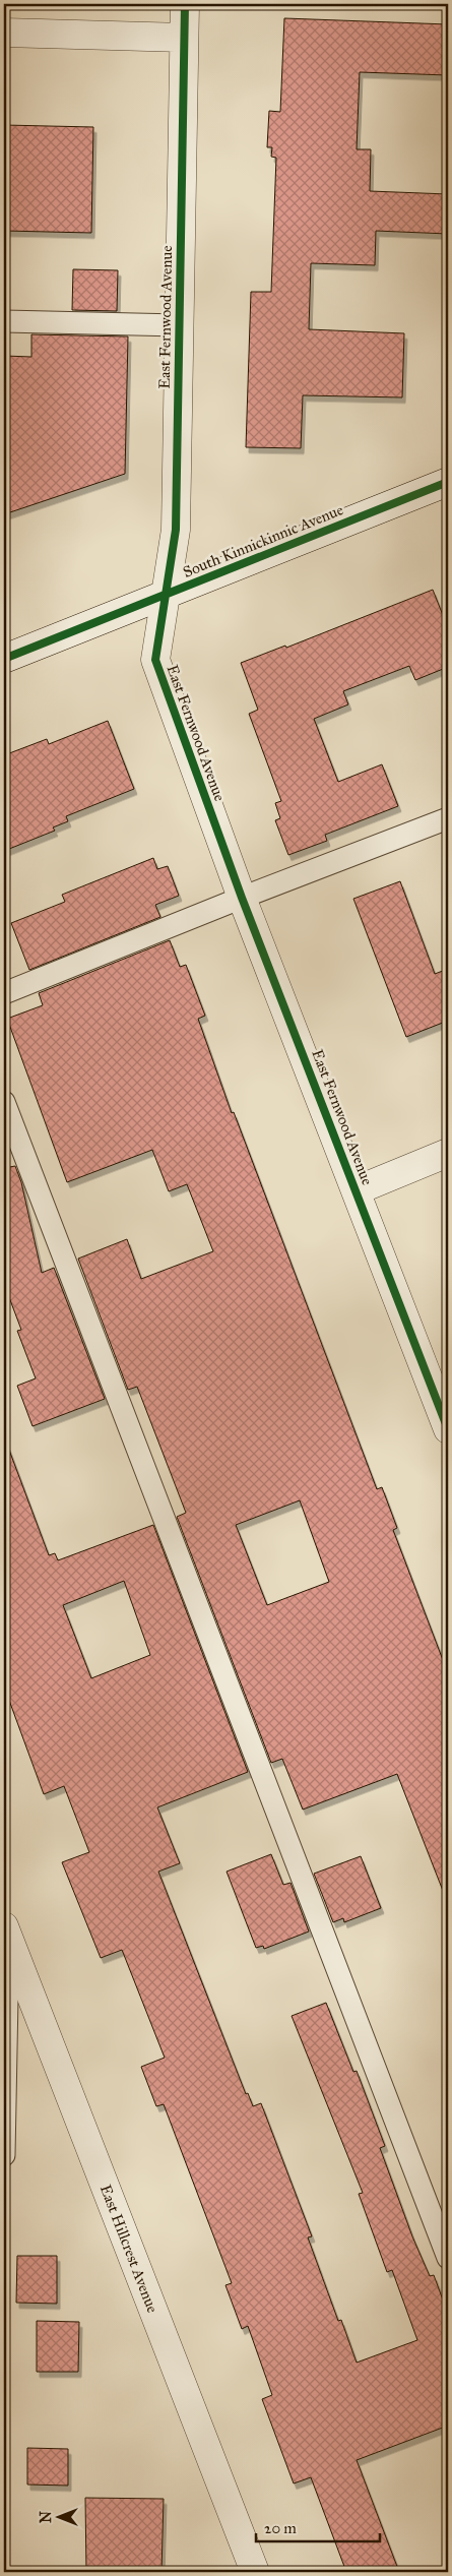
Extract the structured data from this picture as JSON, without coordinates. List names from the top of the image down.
{
  "streets": {
    "street": ["East Fernwood Avenue", "South Kinnickinnic Avenue", "East Hillcrest Avenue"]
  },
  "crossings": [
    ["East Fernwood Avenue", "South Kinnickinnic Avenue"]
  ],
  "scale_bar": "20 m",
  "north": "left"
}
